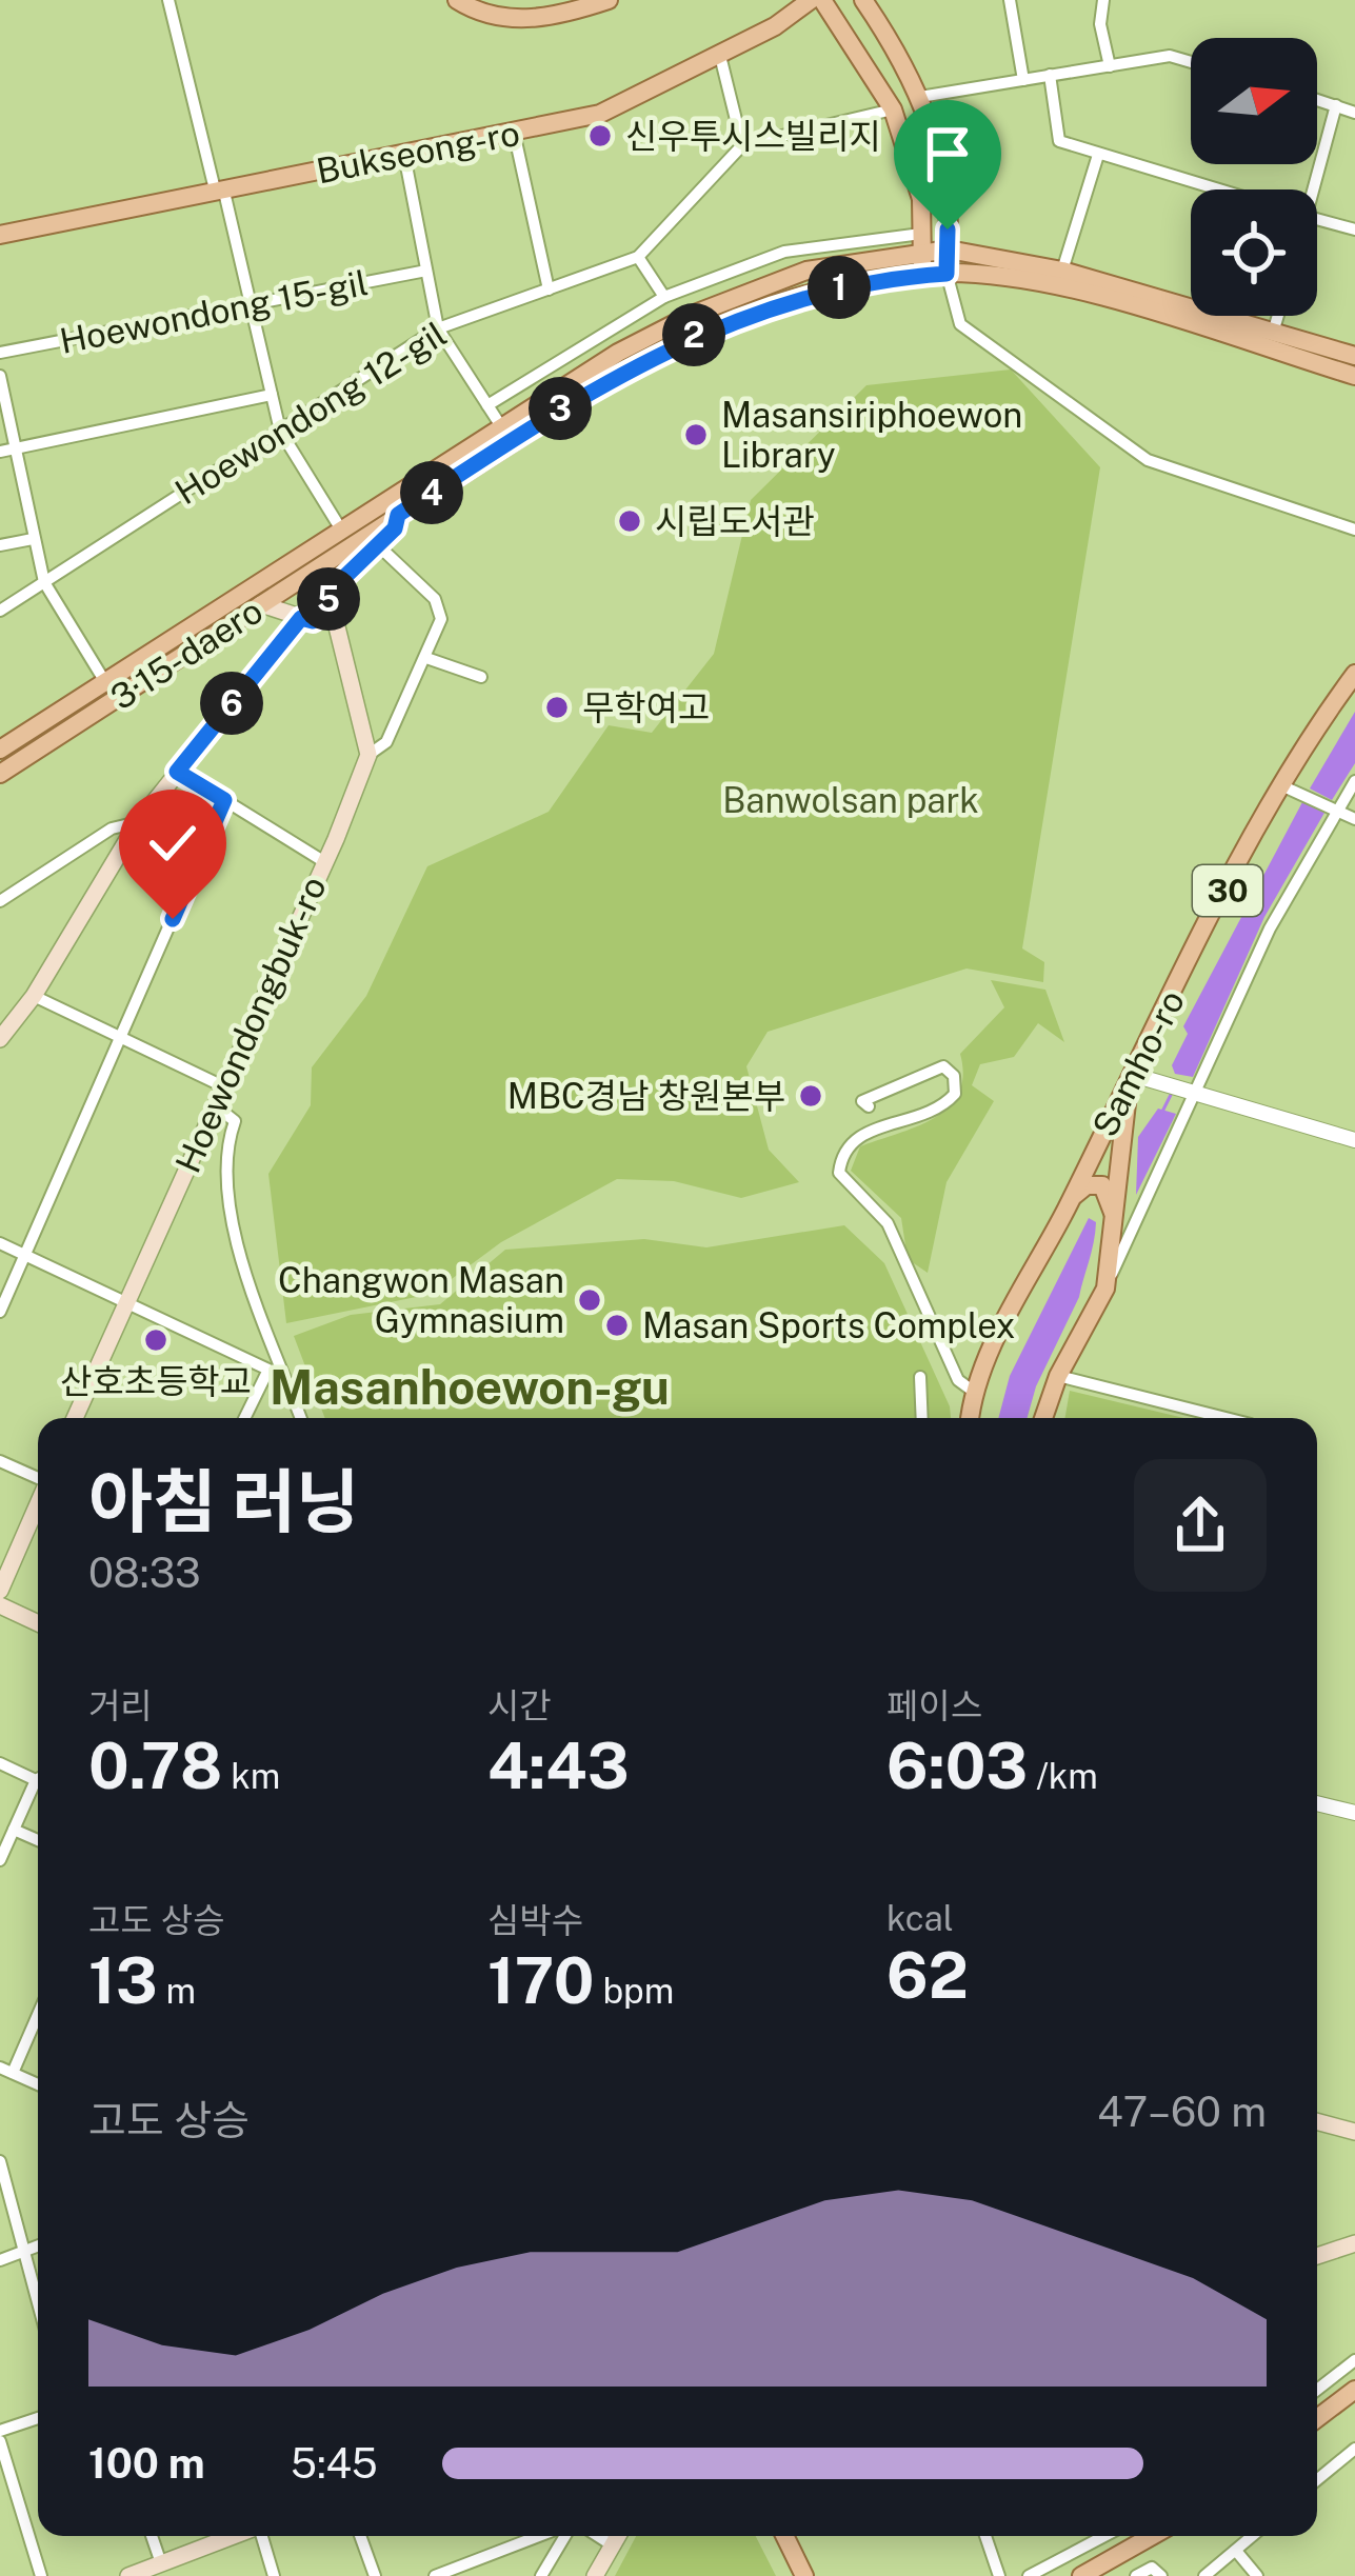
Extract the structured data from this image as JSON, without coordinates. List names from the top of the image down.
{
  "streets": {
    "main road": [
      "Bukseong-ro",
      "3·15-daero",
      "30",
      "Hoewondongbuk-ro",
      "Samho-ro"
    ],
    "street": ["Hoewondong 15-gil", "Hoewondong 12-gil"]
  },
  "districts": ["Masanhoewon-gu"],
  "parks": ["Banwolsan park"],
  "places": [
    "신우투시스빌리지",
    "Masansiriphoewon Library",
    "시립도서관",
    "무학여고",
    "MBC경남 창원본부",
    "Changwon Masan Gymnasium",
    "Masan Sports Complex",
    "산호초등학교"
  ],
  "north": "right",
  "page": {
    "pins": [
      "1",
      "2",
      "3",
      "4",
      "5",
      "6"
    ],
    "heading": ["아침 러닝", "08:33"],
    "stats": [
      ["거리", "0.78 km"],
      ["시간", "4:43"],
      ["페이스", "6:03 /km"],
      ["고도 상승", "13 m"],
      ["심박수", "170 bpm"],
      ["kcal", "62"]
    ],
    "chart": ["고도 상승", "47–60 m"],
    "list": [
      {
        "name": "100 m",
        "note": "5:45"
      }
    ]
  }
}
